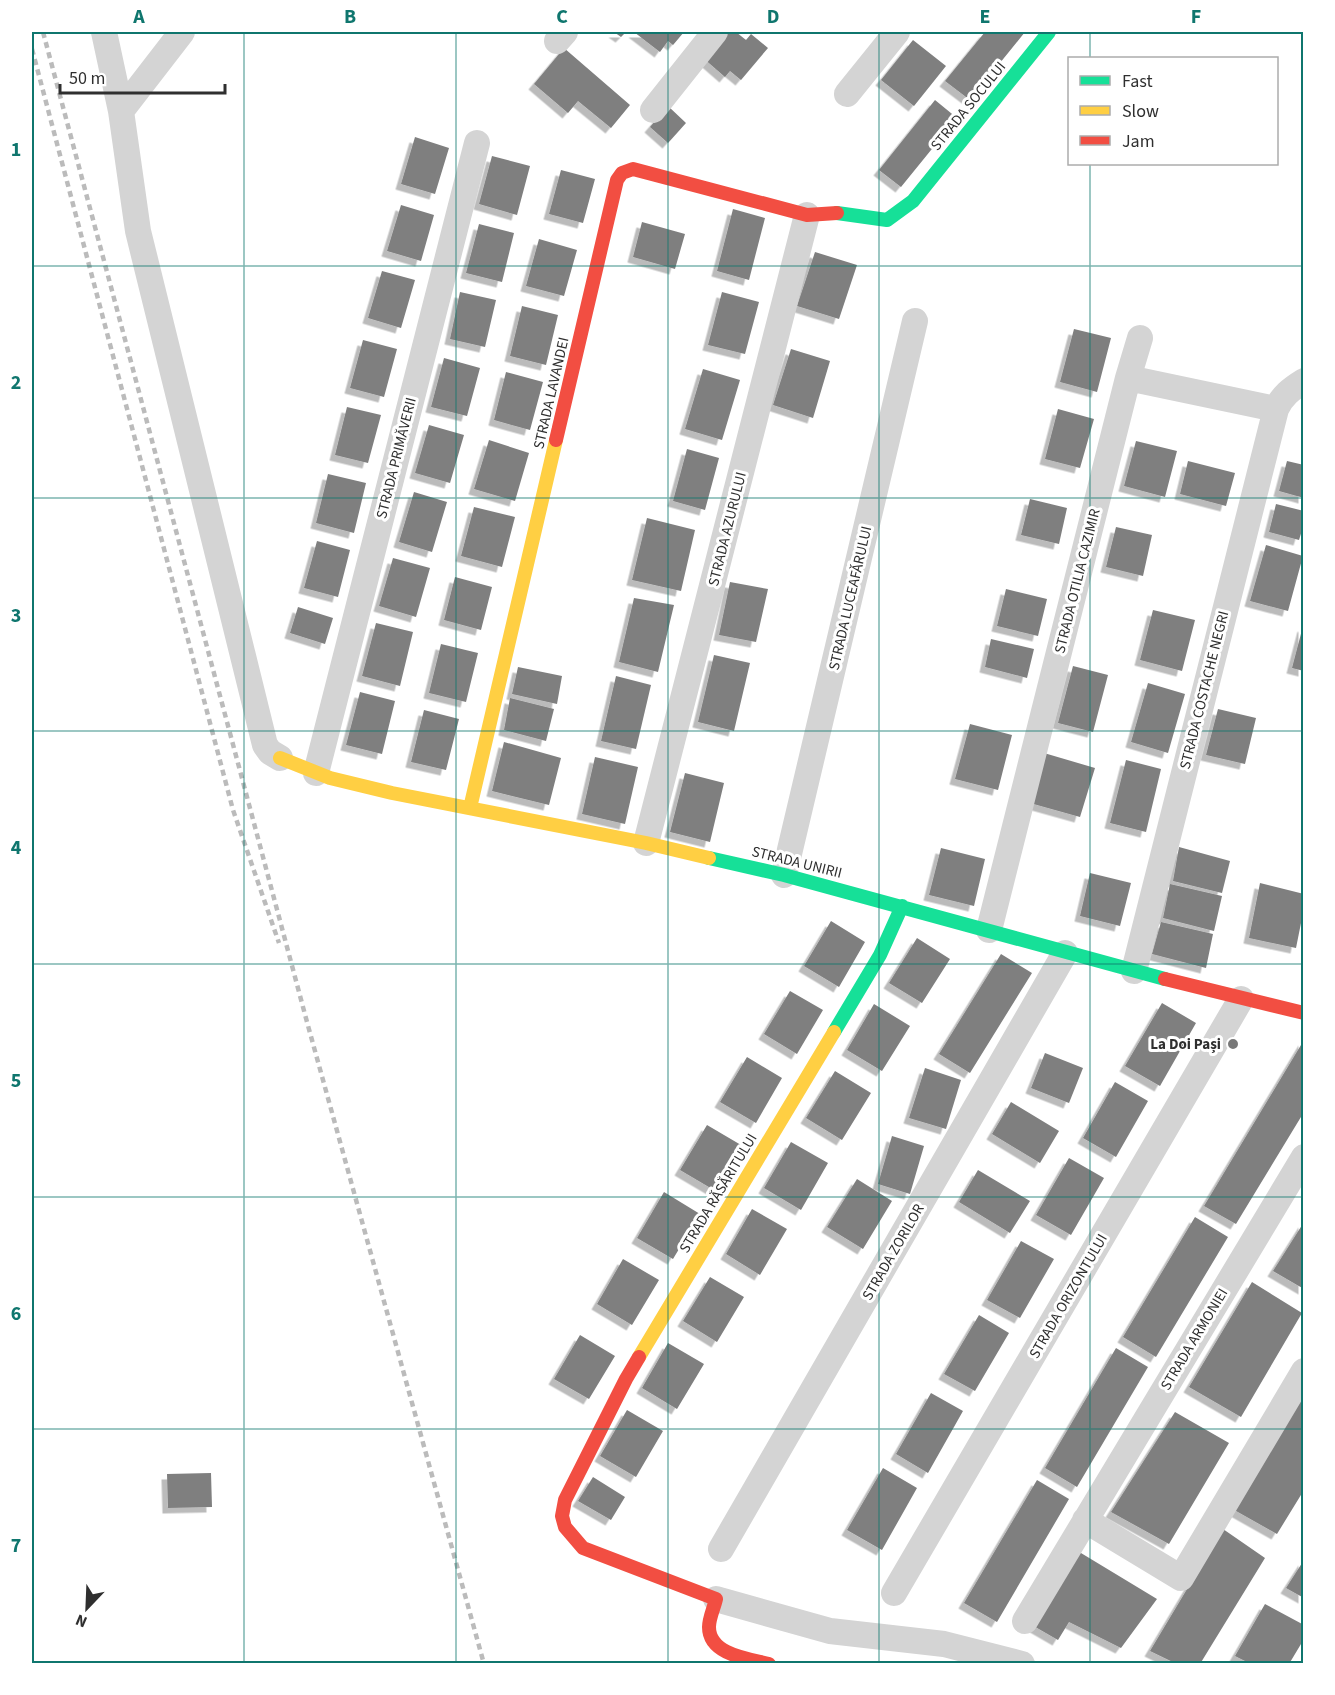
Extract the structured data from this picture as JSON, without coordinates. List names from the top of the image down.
{
  "streets": {
    "street": [
      "STRADA SOCULUI",
      "STRADA LAVANDEI",
      "STRADA PRIMĂVERII",
      "STRADA AZURULUI",
      "STRADA OTILIA CAZIMIR",
      "STRADA LUCEAFǍRULUI",
      "STRADA COSTACHE NEGRI",
      "STRADA UNIRII",
      "STRADA RĂSĂRITULUI",
      "STRADA ZORILOR",
      "STRADA ORIZONTULUI",
      "STRADA ARMONIEI"
    ]
  },
  "crossings": [
    ["STRADA SOCULUI", "STRADA LAVANDEI"],
    ["STRADA SOCULUI", "STRADA AZURULUI"],
    ["STRADA LAVANDEI", "STRADA AZURULUI"],
    ["STRADA LAVANDEI", "STRADA UNIRII"],
    ["STRADA PRIMĂVERII", "STRADA UNIRII"],
    ["STRADA AZURULUI", "STRADA UNIRII"],
    ["STRADA OTILIA CAZIMIR", "STRADA UNIRII"],
    ["STRADA LUCEAFǍRULUI", "STRADA UNIRII"],
    ["STRADA COSTACHE NEGRI", "STRADA UNIRII"],
    ["STRADA UNIRII", "STRADA RĂSĂRITULUI"],
    ["STRADA UNIRII", "STRADA ZORILOR"],
    ["STRADA UNIRII", "STRADA ORIZONTULUI"]
  ],
  "places": ["La Doi Pași"],
  "legend": ["Fast", "Slow", "Jam"],
  "scale_bar": "50 m",
  "north": "bottom left",
  "grid": {
    "columns": [
      "A",
      "B",
      "C",
      "D",
      "E",
      "F"
    ],
    "rows": [
      "1",
      "2",
      "3",
      "4",
      "5",
      "6",
      "7"
    ]
  }
}
